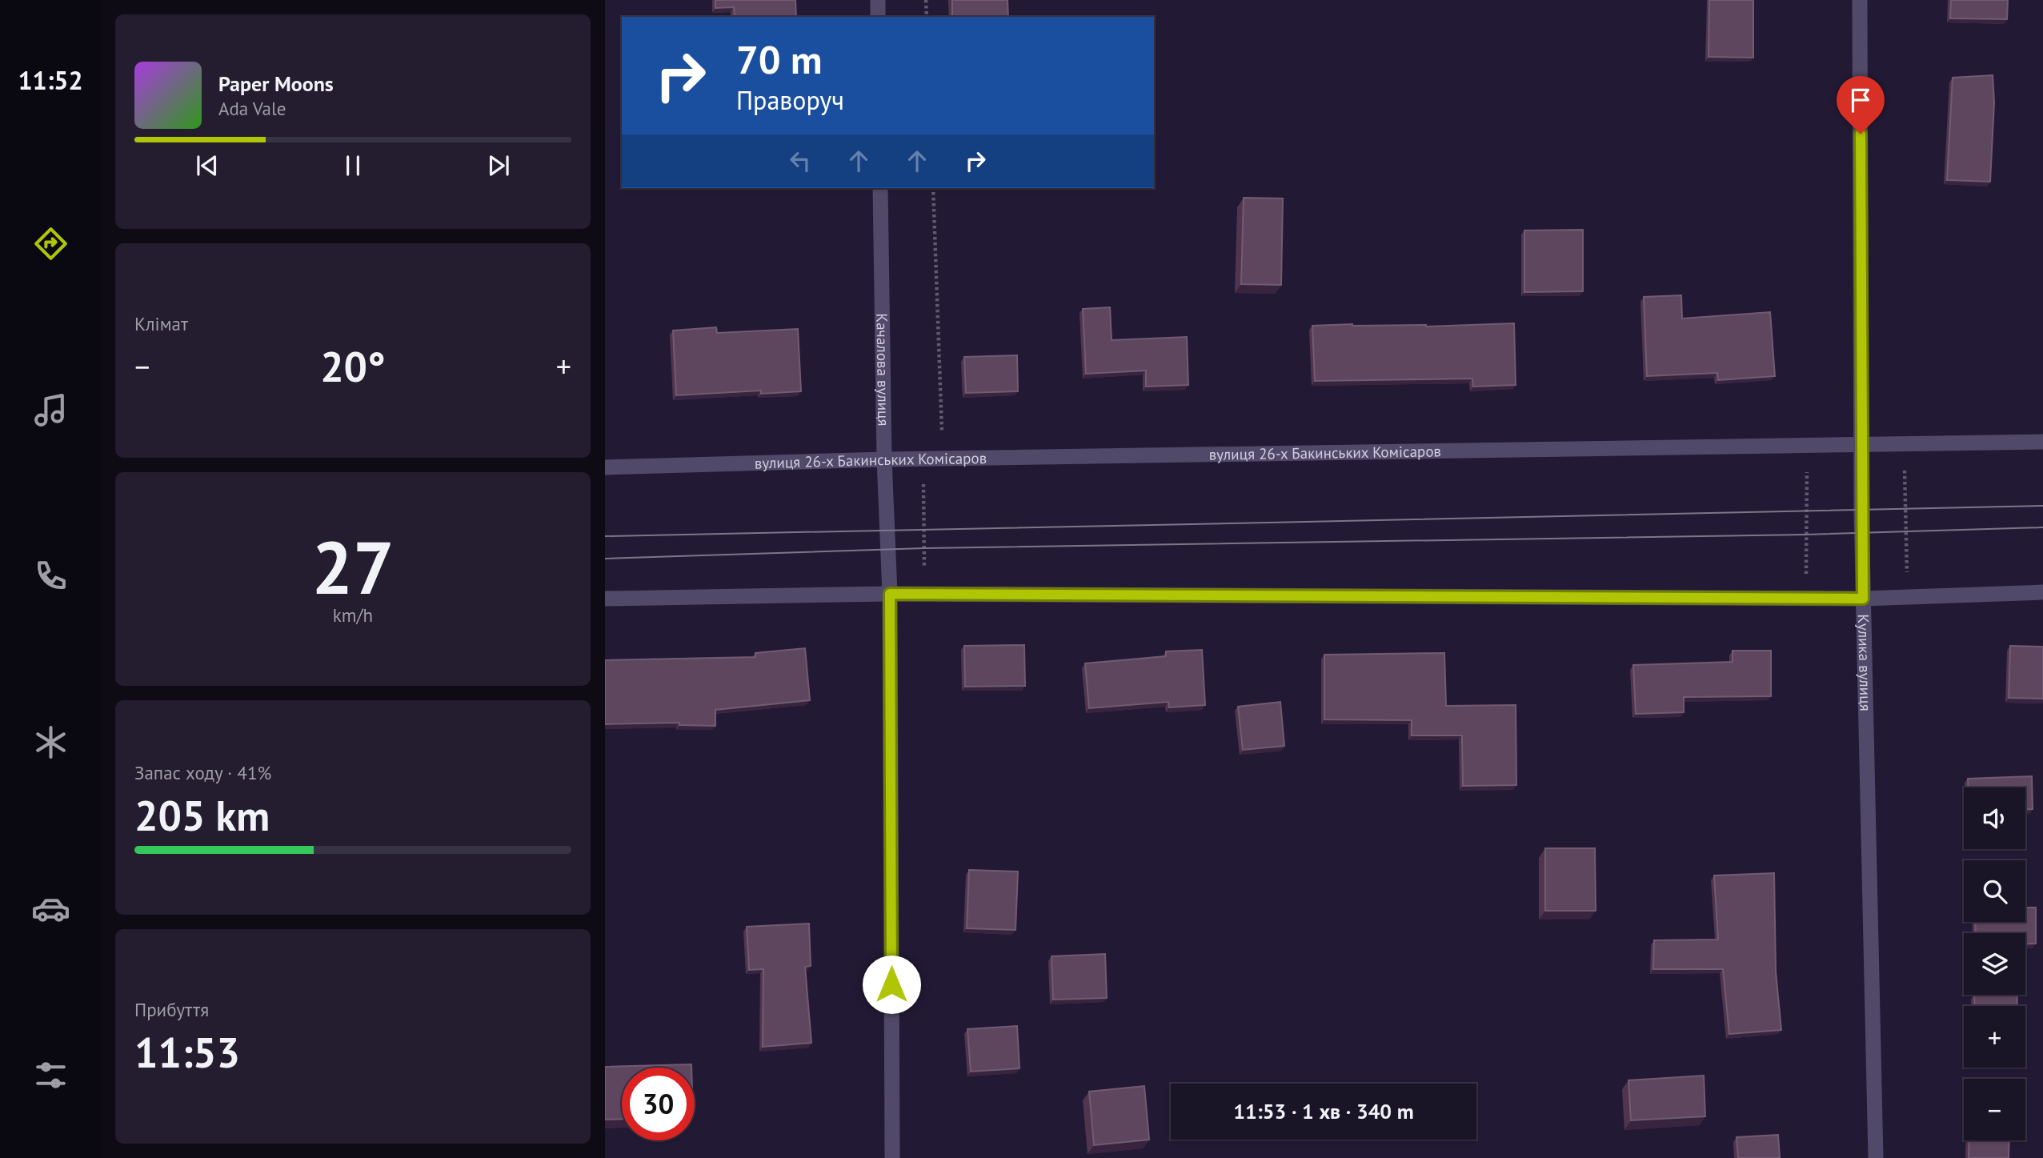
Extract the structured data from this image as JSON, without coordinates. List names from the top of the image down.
{
  "streets": {
    "street": ["Качалова вулиця", "вулиця 26-х Бакинських Комісаров", "Кулика вулиця"]
  },
  "crossings": [
    ["Качалова вулиця", "вулиця 26-х Бакинських Комісаров"],
    ["вулиця 26-х Бакинських Комісаров", "Кулика вулиця"]
  ],
  "page": {
    "tabs": "11:52",
    "turn": ["70 m", "Праворуч"],
    "song": ["Paper Moons", "Ada Vale"],
    "tile": [
      "Клімат",
      ["27", "km/h"],
      ["Запас ходу · 41%", "205 km"],
      ["Прибуття", "11:53"]
    ],
    "heat": ["−", "20°", "+"],
    "map_buttons": ["+", "−"],
    "limit": "30",
    "trip": "11:53 · 1 хв · 340 m"
  }
}
